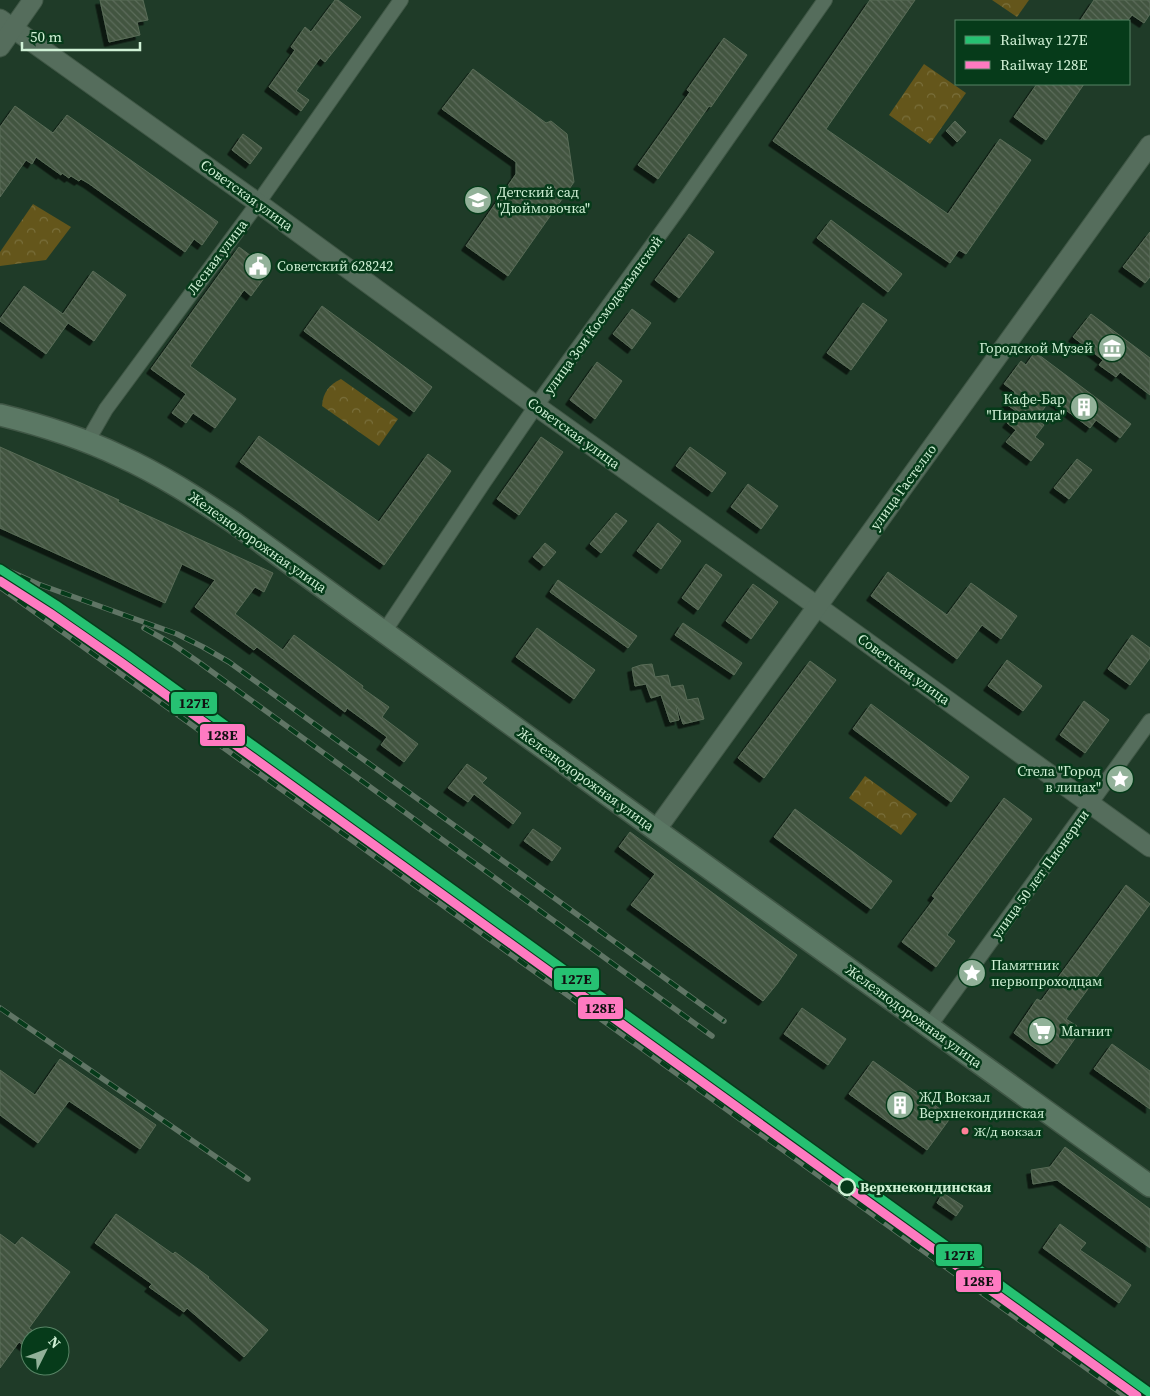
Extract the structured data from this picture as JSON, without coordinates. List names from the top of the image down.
{
  "streets": {
    "main road": ["Железнодорожная улица"],
    "street": [
      "Советская улица",
      "Лесная улица",
      "улица Зои Космодемьянской",
      "улица Гастелло",
      "улица 50 лет Пионерии"
    ]
  },
  "crossings": [
    ["Советская улица", "Лесная улица"],
    ["Советская улица", "улица Зои Космодемьянской"],
    ["Советская улица", "улица Гастелло"],
    ["Советская улица", "улица 50 лет Пионерии"],
    ["Лесная улица", "Железнодорожная улица"],
    ["улица Зои Космодемьянской", "Железнодорожная улица"],
    ["улица Гастелло", "Железнодорожная улица"],
    ["Железнодорожная улица", "улица 50 лет Пионерии"]
  ],
  "places": {
    "school or university": ["Детский сад \"Дюймовочка\""],
    "public building": ["Советский 628242"],
    "museum": ["Городской Музей"],
    "building": ["Кафе-Бар \"Пирамида\"", "ЖД Вокзал Верхнекондинская"],
    "place": ["Стела \"Город в лицах\"", "Памятник первопроходцам"],
    "supermarket": ["Магнит"],
    "other": ["Ж/д вокзал", "Верхнекондинская"]
  },
  "lines": ["rail line 127Е", "rail line 128Е"],
  "legend": ["Railway 127Е", "Railway 128Е"],
  "scale_bar": "50 m",
  "north": "top right"
}
